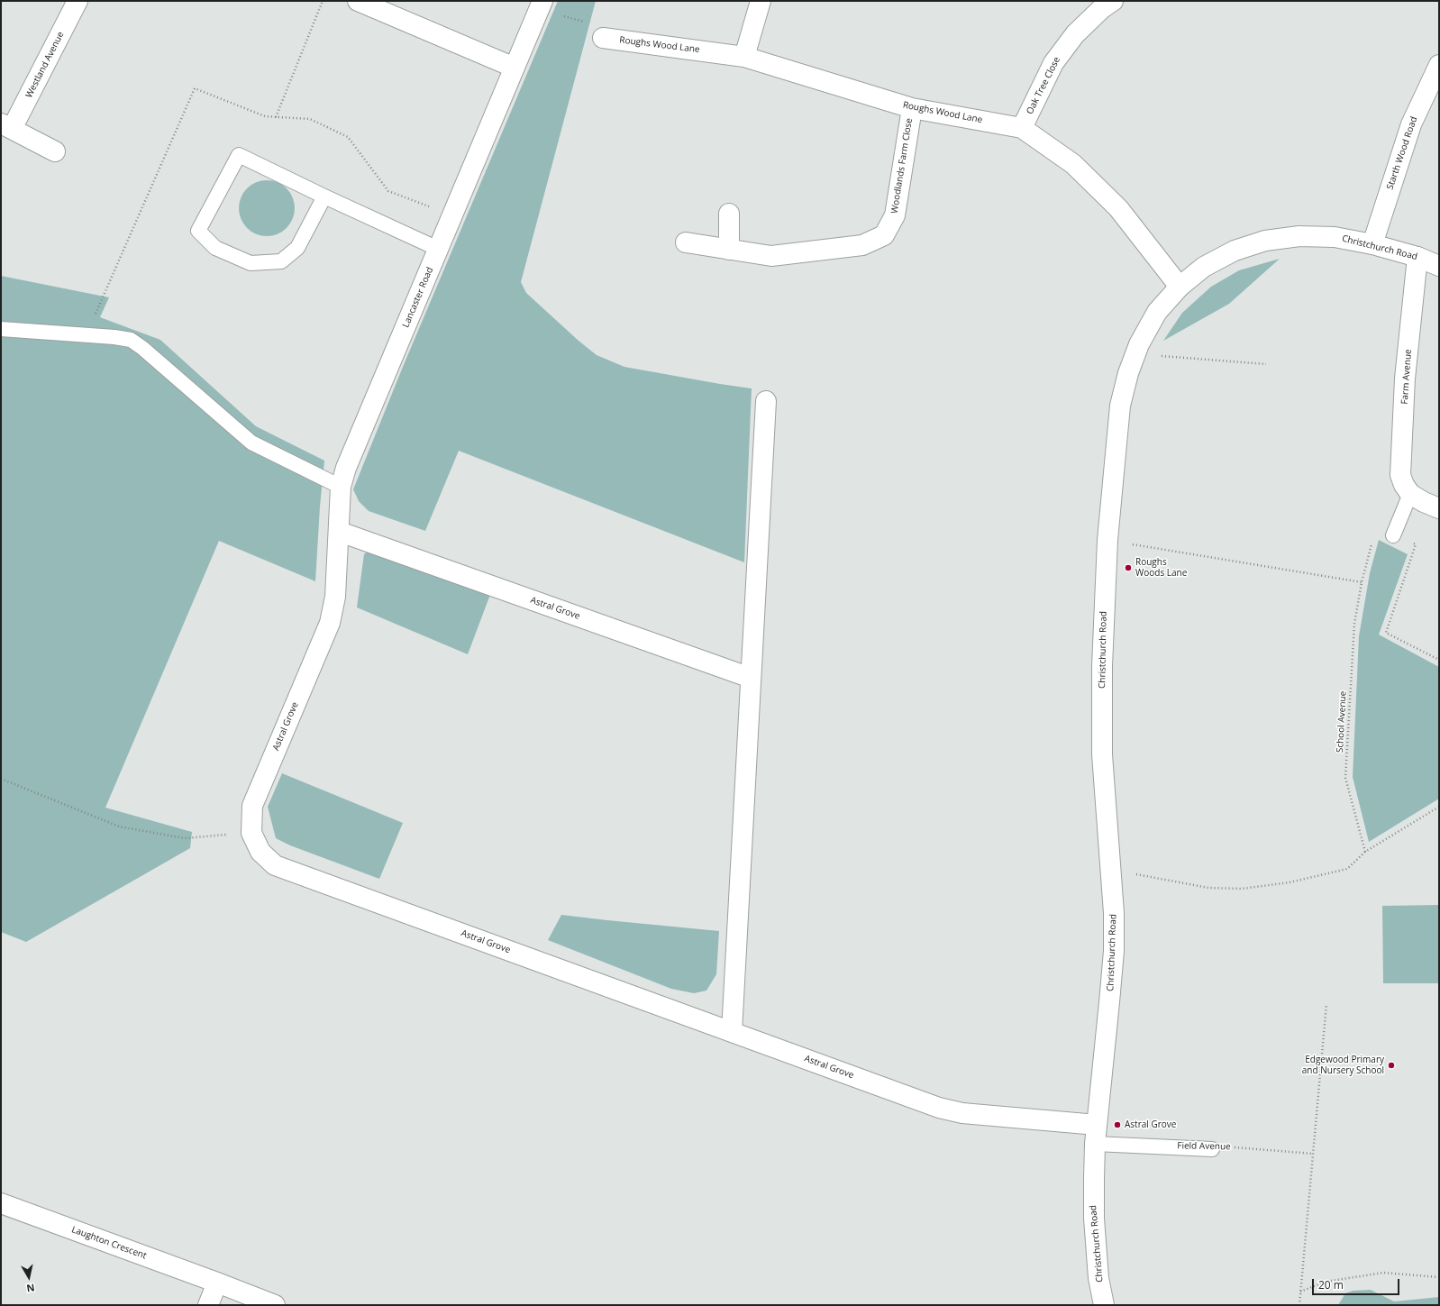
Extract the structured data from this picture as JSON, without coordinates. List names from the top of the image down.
{
  "streets": {
    "street": [
      "Roughs Wood Lane",
      "Westland Avenue",
      "Oak Tree Close",
      "Starth Wood Road",
      "Woodlands Farm Close",
      "Christchurch Road",
      "Lancaster Road",
      "Farm Avenue",
      "Astral Grove",
      "Laughton Crescent"
    ],
    "lane": ["Field Avenue"],
    "path": ["School Avenue"]
  },
  "crossings": [
    ["Roughs Wood Lane", "Oak Tree Close"],
    ["Roughs Wood Lane", "Woodlands Farm Close"],
    ["Roughs Wood Lane", "Christchurch Road"],
    ["Starth Wood Road", "Christchurch Road"],
    ["Christchurch Road", "Farm Avenue"],
    ["Christchurch Road", "Astral Grove"],
    ["Christchurch Road", "Field Avenue"],
    ["Lancaster Road", "Astral Grove"],
    ["Astral Grove", "Field Avenue"]
  ],
  "places": ["Roughs Woods Lane", "Edgewood Primary and Nursery School", "Astral Grove"],
  "scale_bar": "20 m",
  "north": "bottom"
}
